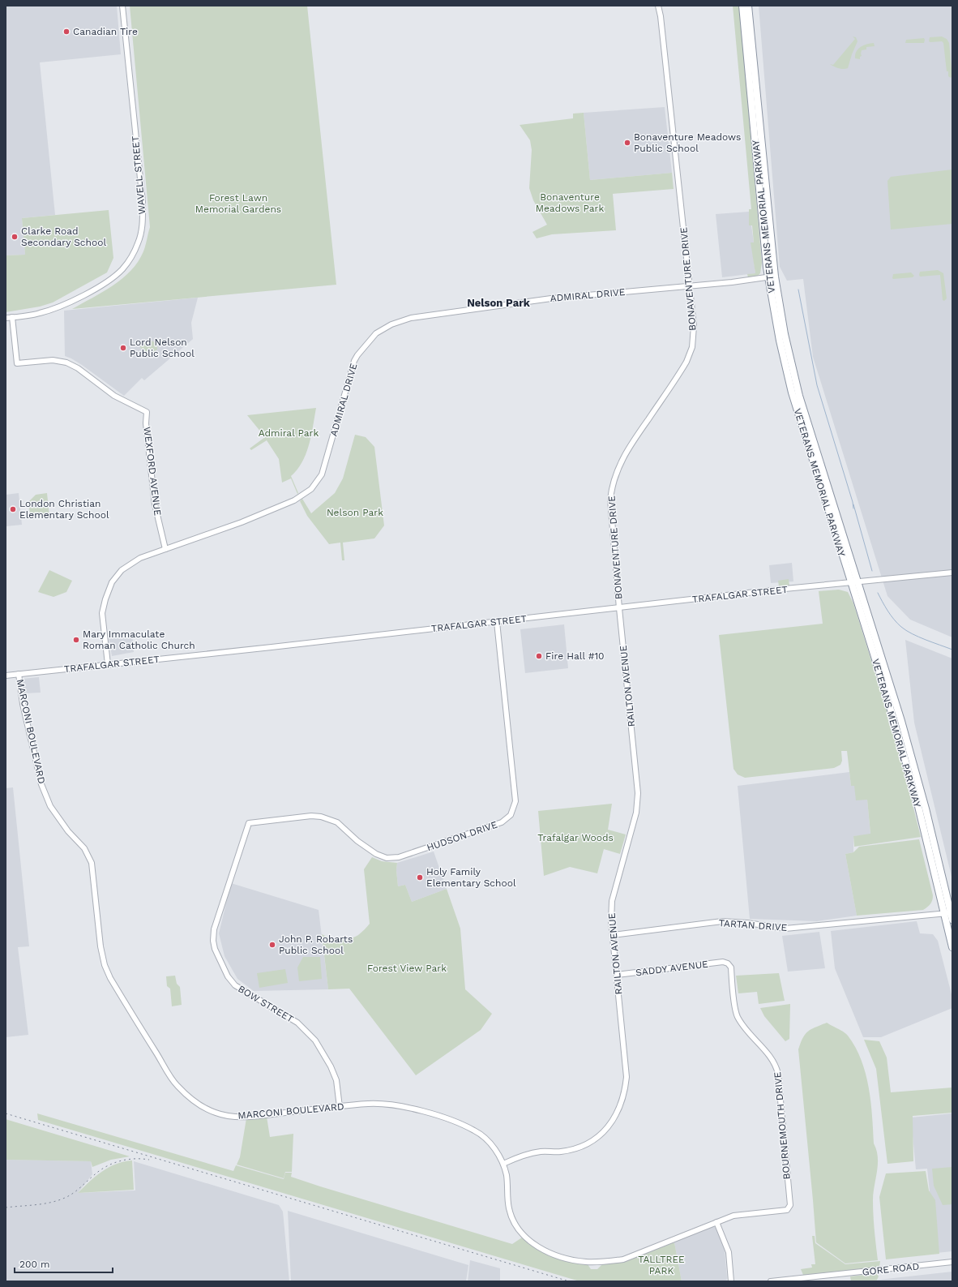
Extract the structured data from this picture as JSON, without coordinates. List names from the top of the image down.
{
  "streets": {
    "highway": ["VETERANS MEMORIAL PARKWAY"],
    "street": [
      "WAVELL STREET",
      "BONAVENTURE DRIVE",
      "ADMIRAL DRIVE",
      "WEXFORD AVENUE",
      "TRAFALGAR STREET",
      "RAILTON AVENUE",
      "MARCONI BOULEVARD",
      "HUDSON DRIVE",
      "TARTAN DRIVE",
      "SADDY AVENUE",
      "BOW STREET",
      "BOURNEMOUTH DRIVE",
      "GORE ROAD"
    ]
  },
  "crossings": [
    ["WAVELL STREET", "WEXFORD AVENUE"],
    ["VETERANS MEMORIAL PARKWAY", "ADMIRAL DRIVE"],
    ["VETERANS MEMORIAL PARKWAY", "TRAFALGAR STREET"],
    ["VETERANS MEMORIAL PARKWAY", "TARTAN DRIVE"],
    ["BONAVENTURE DRIVE", "ADMIRAL DRIVE"],
    ["BONAVENTURE DRIVE", "TRAFALGAR STREET"],
    ["BONAVENTURE DRIVE", "RAILTON AVENUE"],
    ["ADMIRAL DRIVE", "WEXFORD AVENUE"],
    ["ADMIRAL DRIVE", "TRAFALGAR STREET"],
    ["TRAFALGAR STREET", "RAILTON AVENUE"],
    ["TRAFALGAR STREET", "MARCONI BOULEVARD"],
    ["TRAFALGAR STREET", "HUDSON DRIVE"],
    ["RAILTON AVENUE", "MARCONI BOULEVARD"],
    ["RAILTON AVENUE", "TARTAN DRIVE"],
    ["RAILTON AVENUE", "SADDY AVENUE"],
    ["MARCONI BOULEVARD", "BOW STREET"],
    ["MARCONI BOULEVARD", "BOURNEMOUTH DRIVE"],
    ["HUDSON DRIVE", "BOW STREET"],
    ["SADDY AVENUE", "BOURNEMOUTH DRIVE"]
  ],
  "districts": ["Nelson Park"],
  "parks": [
    "Bonaventure Meadows Park",
    "Forest Lawn Memorial Gardens",
    "Admiral Park",
    "Nelson Park",
    "Trafalgar Woods",
    "Forest View Park",
    "TALLTREE PARK"
  ],
  "places": [
    "Canadian Tire",
    "Bonaventure Meadows Public School",
    "Clarke Road Secondary School",
    "Lord Nelson Public School",
    "London Christian Elementary School",
    "Mary Immaculate Roman Catholic Church",
    "Fire Hall #10",
    "Holy Family Elementary School",
    "John P. Robarts Public School"
  ],
  "scale_bar": "200 m"
}
